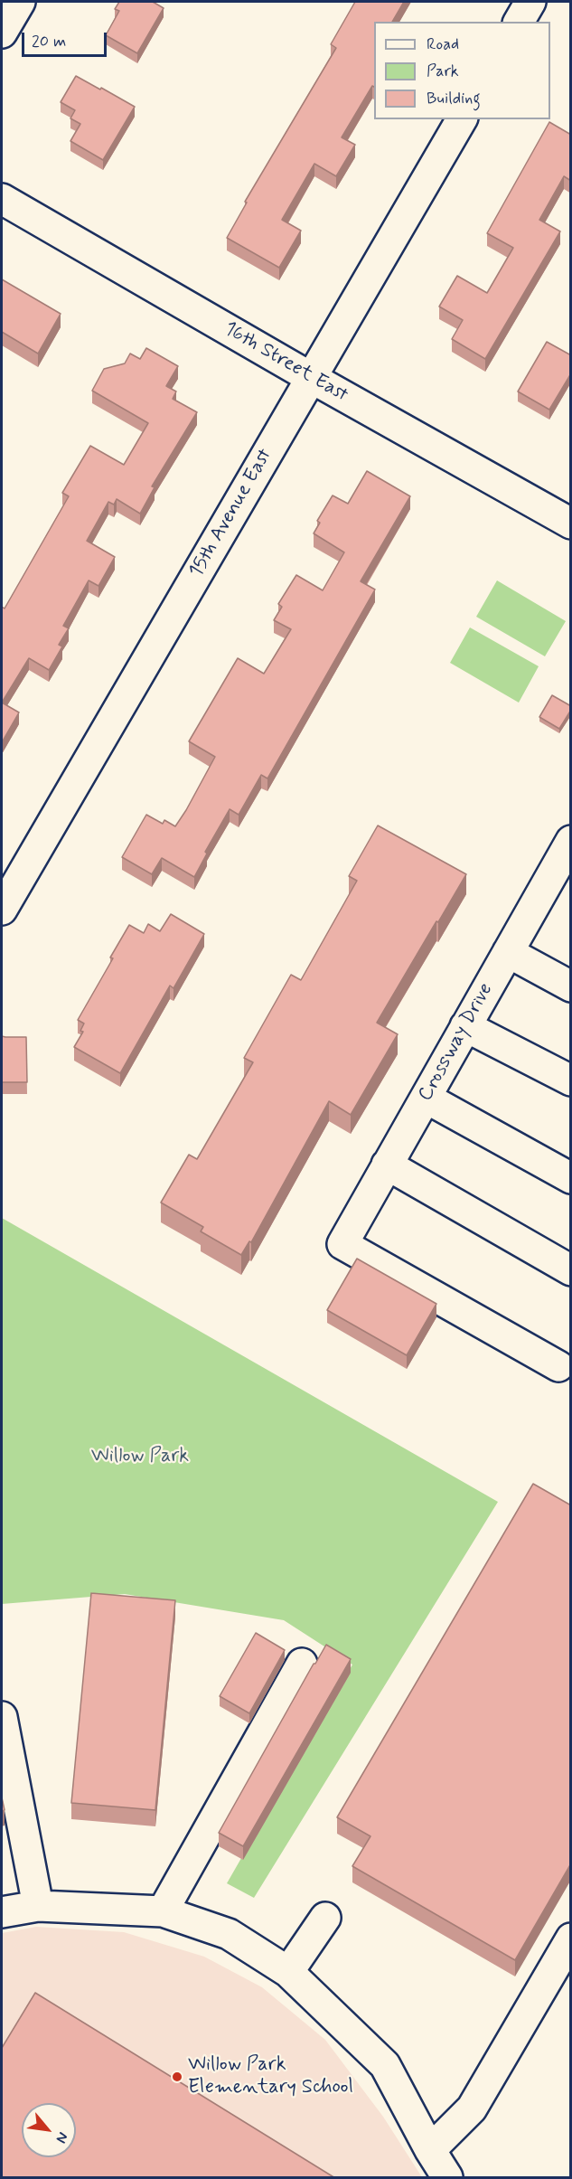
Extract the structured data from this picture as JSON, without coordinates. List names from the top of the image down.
{
  "streets": {
    "street": ["16th Street East", "15th Avenue East", "Crossway Drive"]
  },
  "crossings": [
    ["16th Street East", "15th Avenue East"]
  ],
  "parks": ["Willow Park"],
  "places": ["Willow Park Elementary School"],
  "legend": ["Road", "Park", "Building"],
  "scale_bar": "20 m",
  "north": "bottom right"
}
